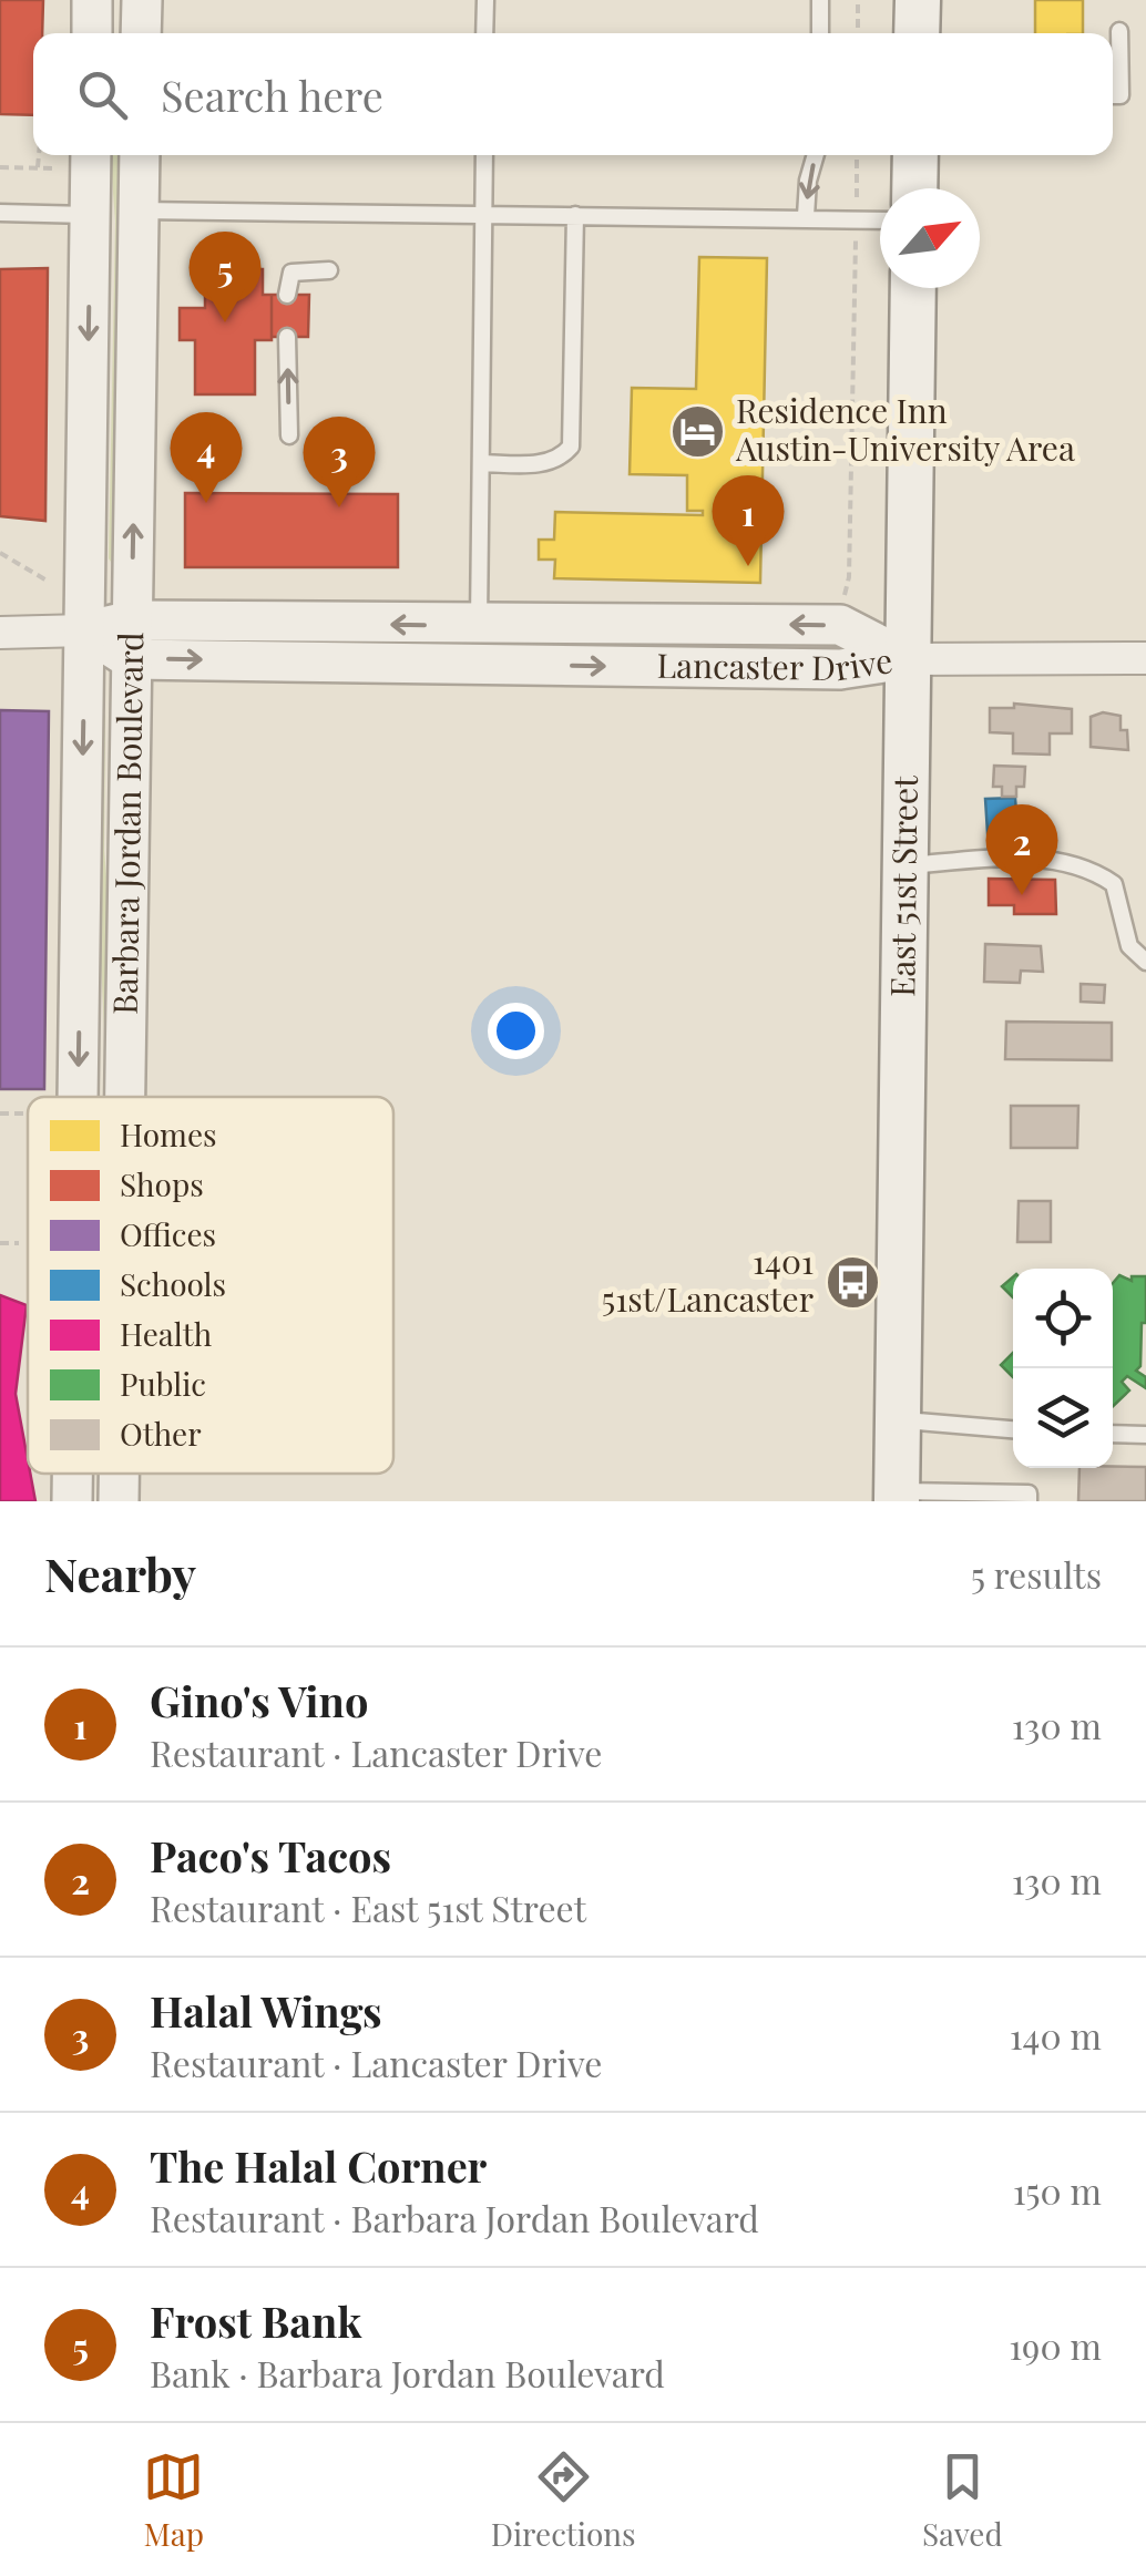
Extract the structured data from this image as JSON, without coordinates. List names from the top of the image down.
{
  "streets": {
    "main road": ["East 51st Street"],
    "street": ["Lancaster Drive", "Barbara Jordan Boulevard"]
  },
  "crossings": [
    ["Lancaster Drive", "Barbara Jordan Boulevard"],
    ["Lancaster Drive", "East 51st Street"]
  ],
  "places": {
    "hotel": ["Residence Inn Austin-University Area"],
    "bus stop": ["1401 51st/Lancaster"]
  },
  "legend": [
    "Homes",
    "Shops",
    "Offices",
    "Schools",
    "Health",
    "Public",
    "Other"
  ],
  "north": "top right",
  "page": {
    "search": "Search here",
    "pins": [
      "5",
      "4",
      "3",
      "1",
      "2"
    ],
    "heading": ["Nearby", "5 results"],
    "list": [
      {
        "mark": "1",
        "name": "Gino's Vino",
        "note": "Restaurant · Lancaster Drive",
        "value": "130 m"
      },
      {
        "mark": "2",
        "name": "Paco's Tacos",
        "note": "Restaurant · East 51st Street",
        "value": "130 m"
      },
      {
        "mark": "3",
        "name": "Halal Wings",
        "note": "Restaurant · Lancaster Drive",
        "value": "140 m"
      },
      {
        "mark": "4",
        "name": "The Halal Corner",
        "note": "Restaurant · Barbara Jordan Boulevard",
        "value": "150 m"
      },
      {
        "mark": "5",
        "name": "Frost Bank",
        "note": "Bank · Barbara Jordan Boulevard",
        "value": "190 m"
      }
    ],
    "nav": ["Map", "Directions", "Saved"]
  }
}
